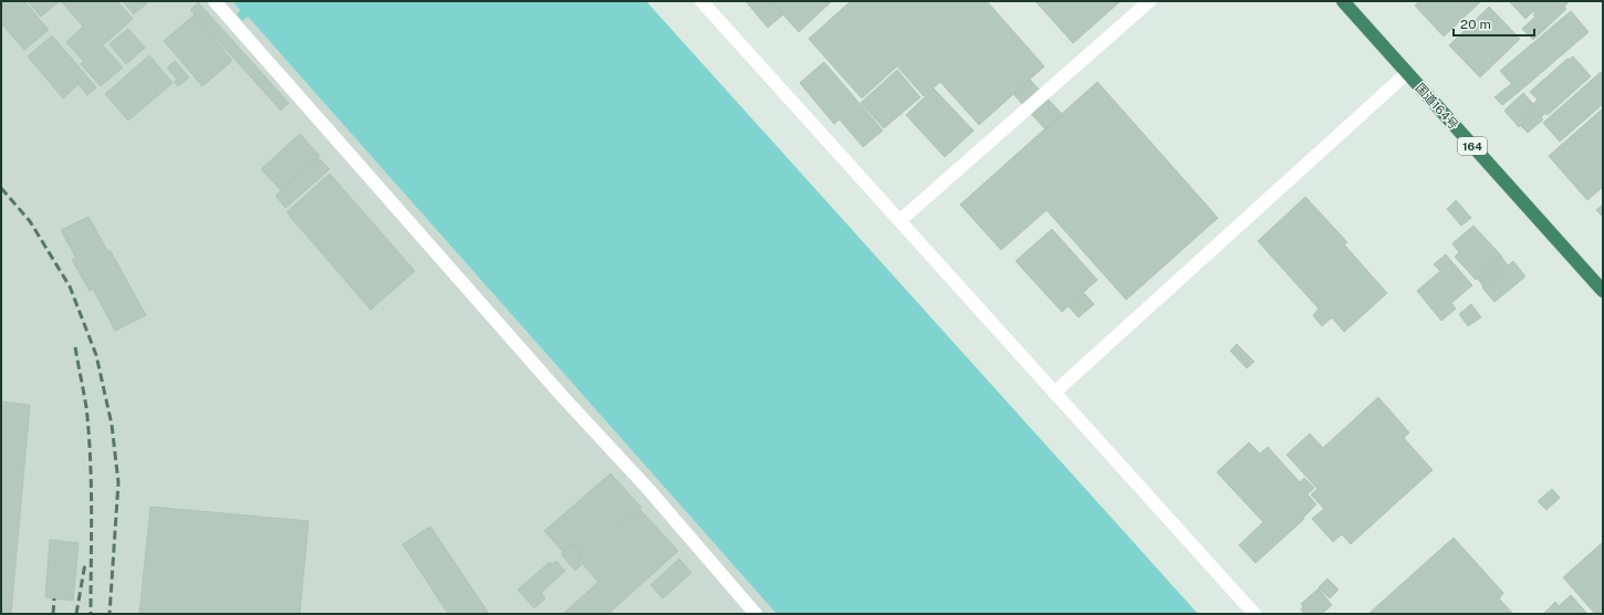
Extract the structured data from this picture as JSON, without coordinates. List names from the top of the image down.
{
  "streets": {
    "highway": ["国道164号", "164"]
  },
  "scale_bar": "20 m"
}
